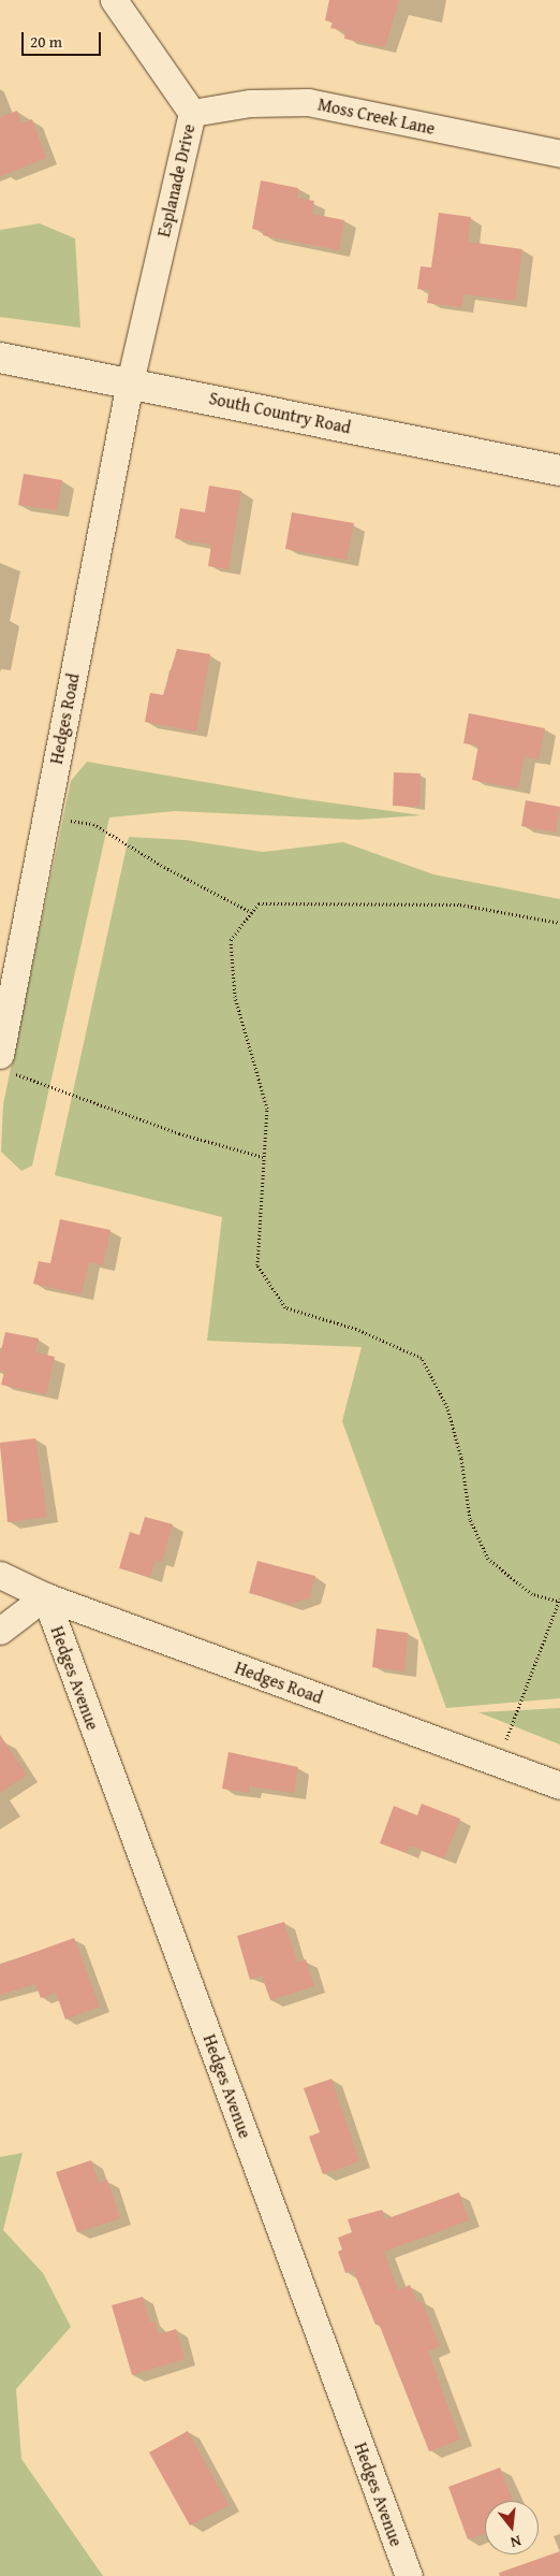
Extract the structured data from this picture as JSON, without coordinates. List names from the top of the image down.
{
  "streets": {
    "main road": ["South Country Road"],
    "street": [
      "Moss Creek Lane",
      "Esplanade Drive",
      "Hedges Road",
      "Hedges Avenue"
    ]
  },
  "crossings": [
    ["Moss Creek Lane", "Esplanade Drive"],
    ["Esplanade Drive", "South Country Road"],
    ["Esplanade Drive", "Hedges Road"],
    ["South Country Road", "Hedges Road"],
    ["Hedges Road", "Hedges Avenue"]
  ],
  "scale_bar": "20 m",
  "north": "bottom"
}
